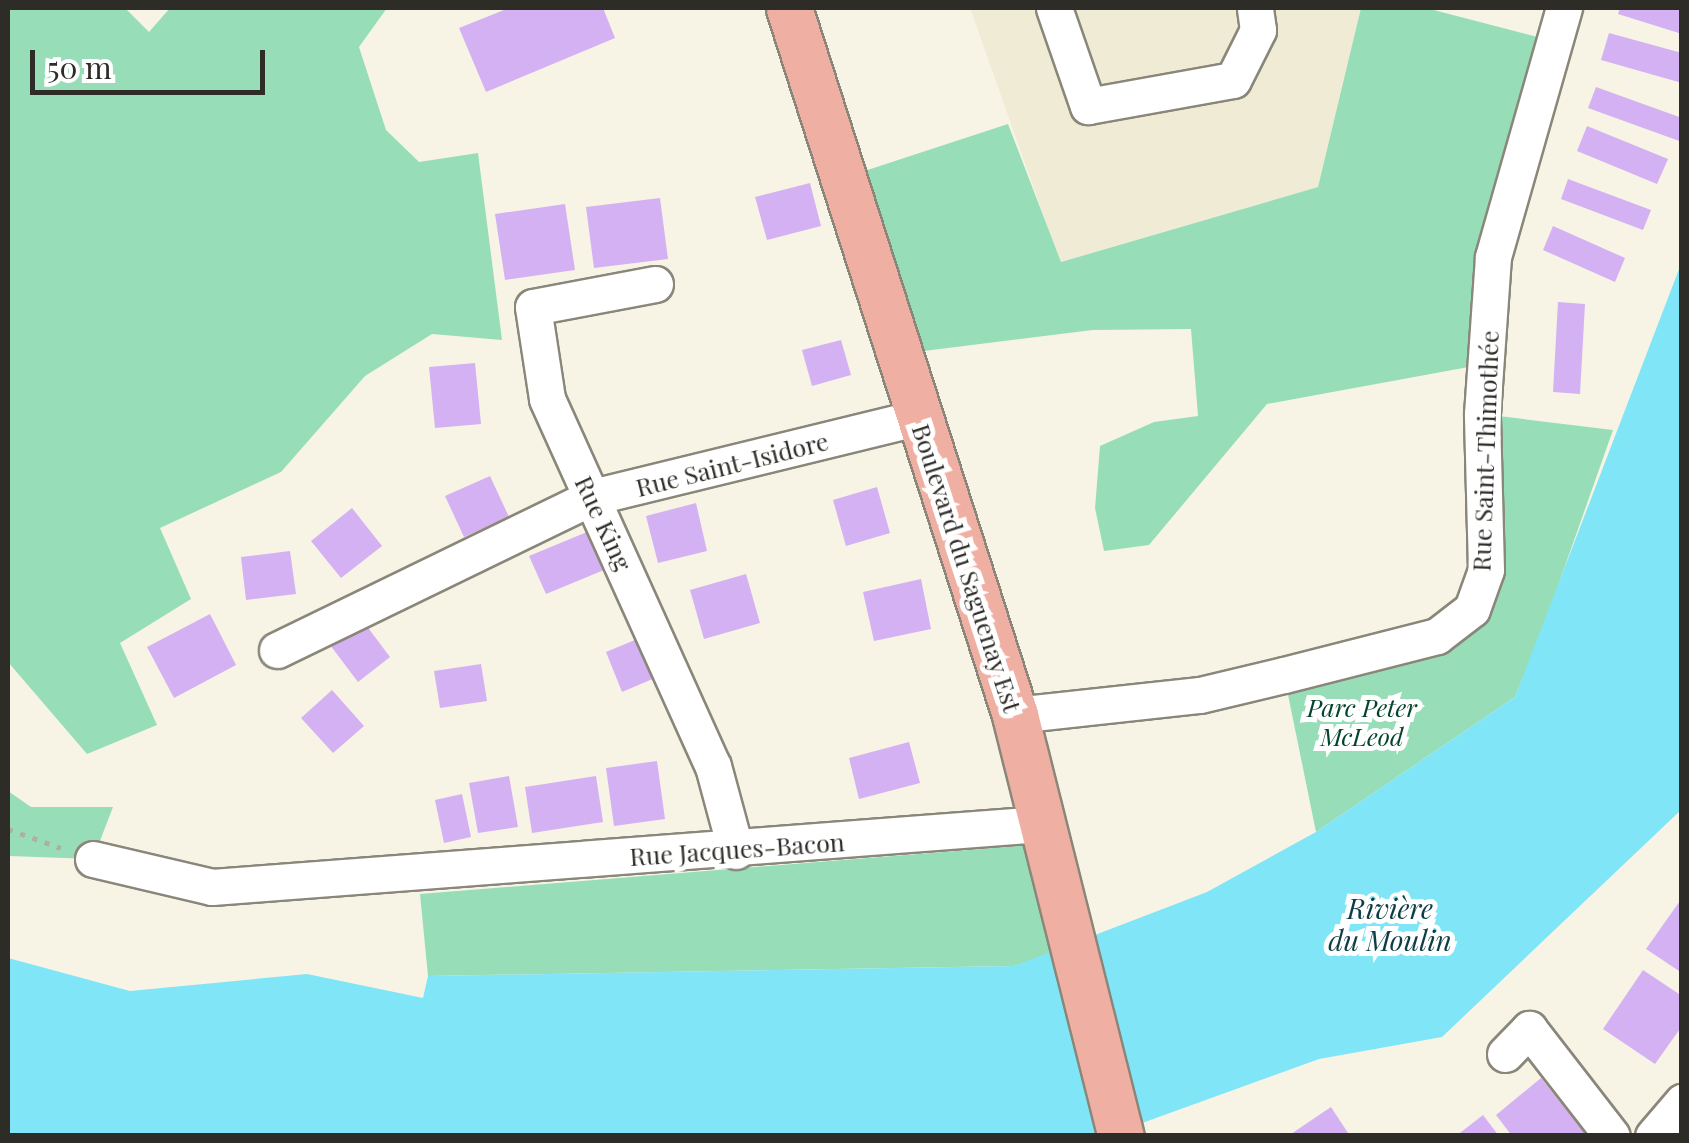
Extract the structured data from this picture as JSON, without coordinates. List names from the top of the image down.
{
  "streets": {
    "main road": ["Boulevard du Saguenay Est"],
    "street": [
      "Rue Saint-Thimothée",
      "Rue Saint-Isidore",
      "Rue King",
      "Rue Jacques-Bacon"
    ]
  },
  "crossings": [
    ["Rue Saint-Thimothée", "Boulevard du Saguenay Est"],
    ["Rue Saint-Isidore", "Rue King"],
    ["Rue Saint-Isidore", "Boulevard du Saguenay Est"],
    ["Rue King", "Rue Jacques-Bacon"],
    ["Boulevard du Saguenay Est", "Rue Jacques-Bacon"]
  ],
  "water": ["Rivière du Moulin"],
  "parks": ["Parc Peter McLeod"],
  "scale_bar": "50 m"
}
